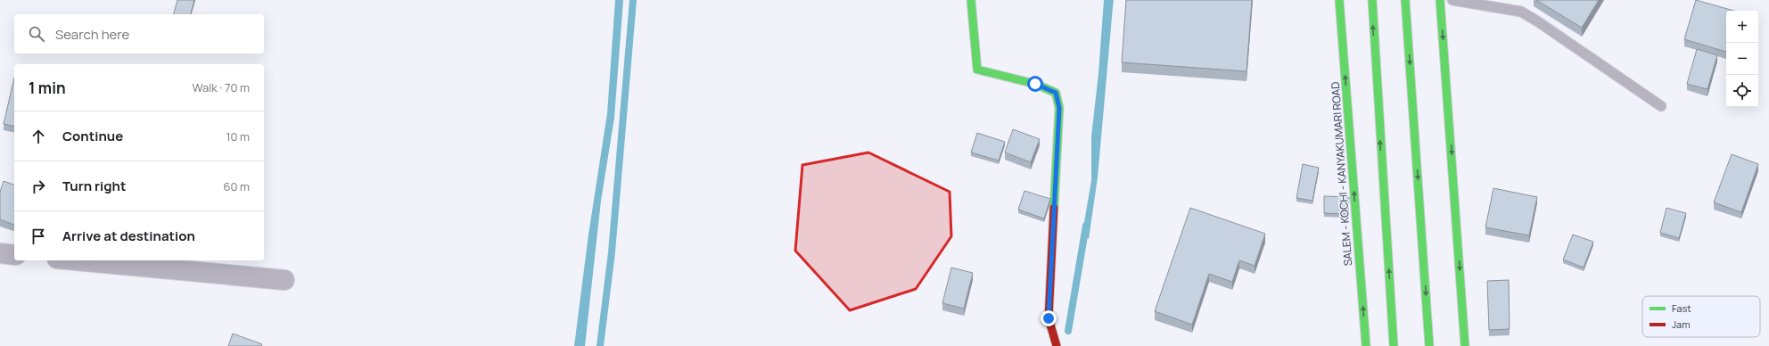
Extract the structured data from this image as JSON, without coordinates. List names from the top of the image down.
{
  "streets": {
    "main road": ["SALEM - KOCHI - KANYAKUMARI ROAD"]
  },
  "legend": ["Fast", "Jam"],
  "page": {
    "map_buttons": ["+", "−"],
    "search": "Search here",
    "heading": ["1 min", "Walk · 70 m"],
    "list": [
      ["Continue", "10 m"],
      ["Turn right", "60 m"],
      "Arrive at destination"
    ]
  }
}
